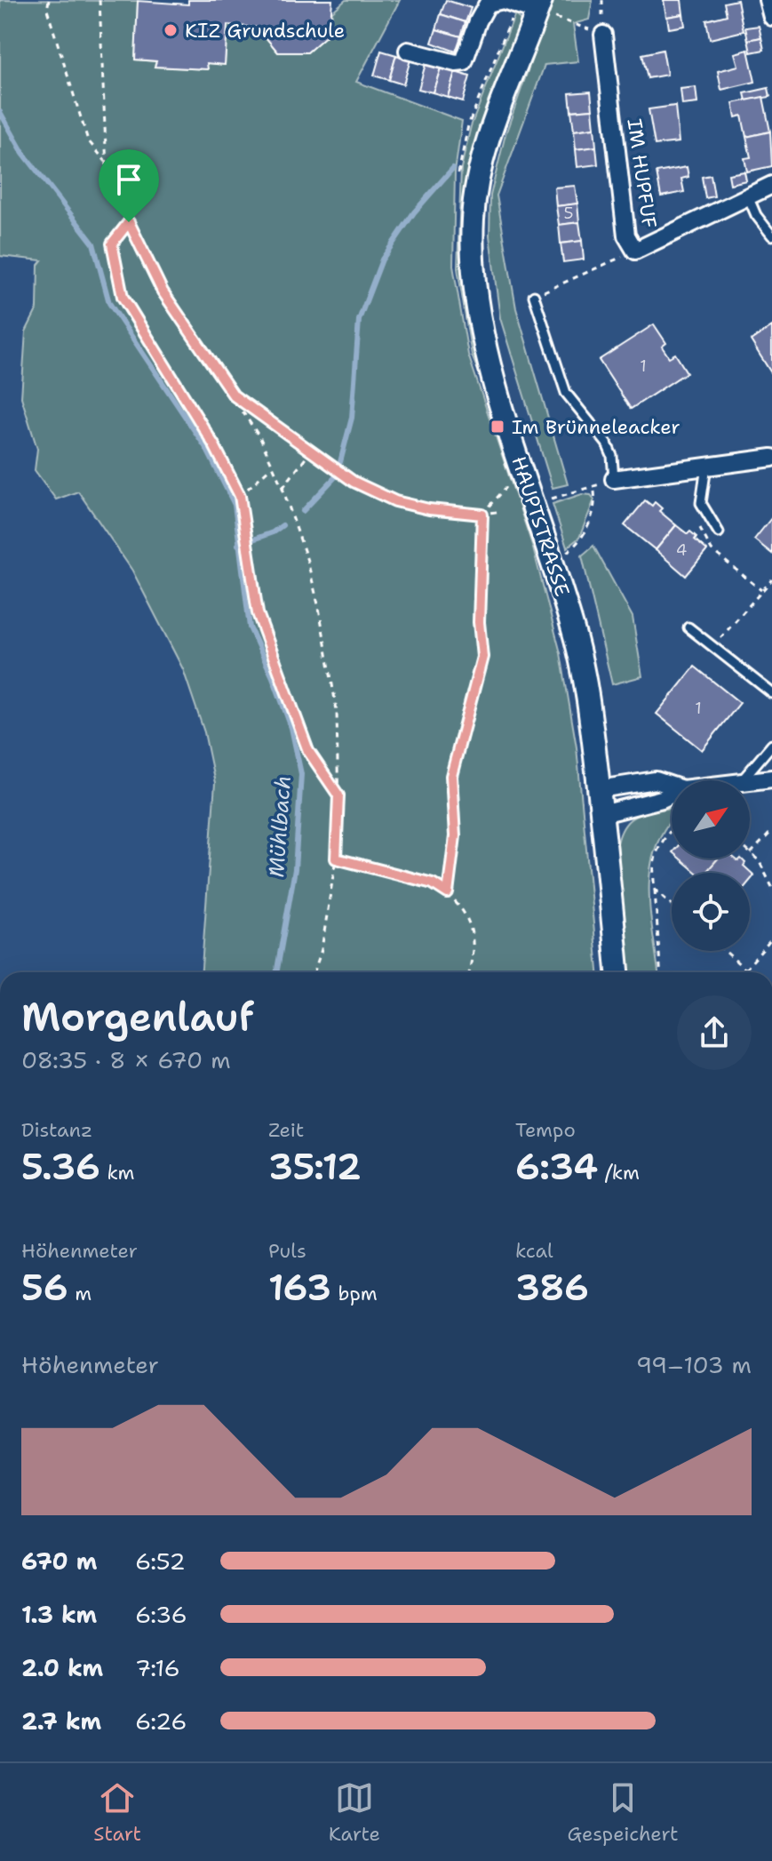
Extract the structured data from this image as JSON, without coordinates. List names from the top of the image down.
{
  "streets": {
    "street": ["IM HUPFUF", "HAUPTSTRASSE"]
  },
  "water": ["Mühlbach"],
  "places": {
    "other": ["KIZ Grundschule"],
    "transit": ["Im Brünneleacker"]
  },
  "house_numbers": [
    "5",
    "1",
    "4",
    "1"
  ],
  "north": "top right",
  "page": {
    "heading": ["Morgenlauf", "08:35 · 8 × 670 m"],
    "stats": [
      ["Distanz", "5.36 km"],
      ["Zeit", "35:12"],
      ["Tempo", "6:34 /km"],
      ["Höhenmeter", "56 m"],
      ["Puls", "163 bpm"],
      ["kcal", "386"]
    ],
    "chart": ["Höhenmeter", "99–103 m"],
    "list": [
      {
        "name": "670 m",
        "note": "6:52"
      },
      {
        "name": "1.3 km",
        "note": "6:36"
      },
      {
        "name": "2.0 km",
        "note": "7:16"
      },
      {
        "name": "2.7 km",
        "note": "6:26"
      }
    ],
    "tabs": ["Start", "Karte", "Gespeichert"]
  }
}
